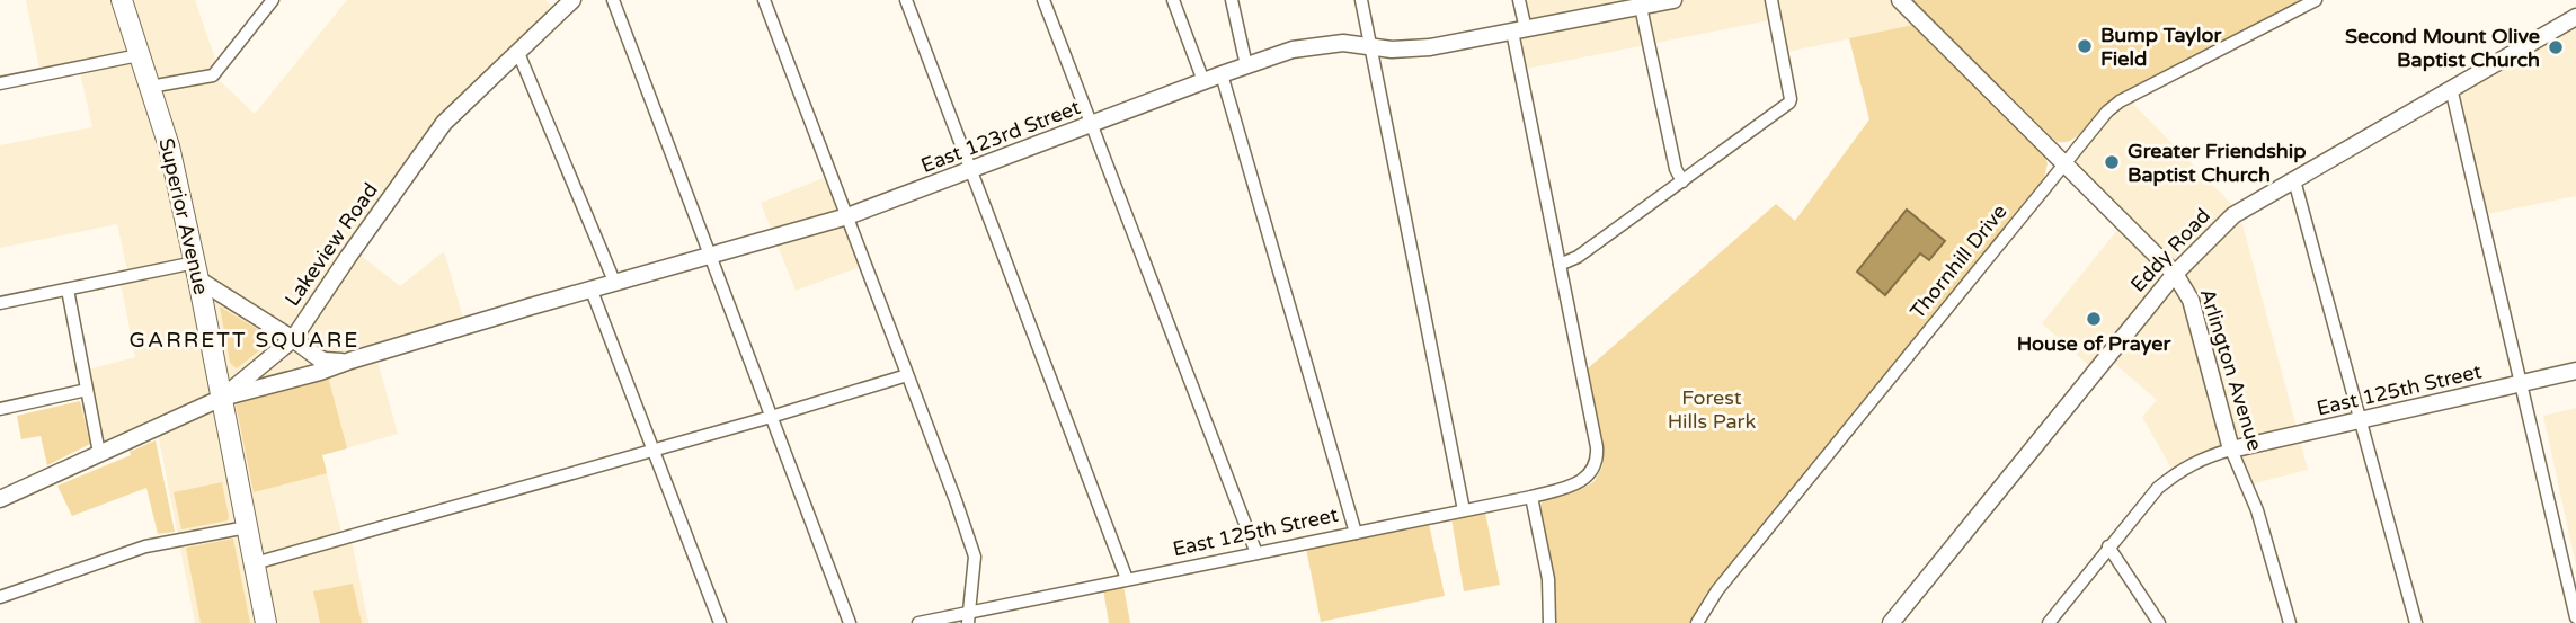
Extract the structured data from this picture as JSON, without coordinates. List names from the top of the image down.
{
  "streets": {
    "main road": ["Superior Avenue"],
    "street": [
      "East 123rd Street",
      "Lakeview Road",
      "Eddy Road",
      "Thornhill Drive",
      "Arlington Avenue",
      "East 125th Street"
    ]
  },
  "crossings": [
    ["East 123rd Street", "Superior Avenue"],
    ["East 123rd Street", "Lakeview Road"],
    ["Superior Avenue", "Lakeview Road"],
    ["Eddy Road", "Arlington Avenue"],
    ["Thornhill Drive", "Arlington Avenue"],
    ["Arlington Avenue", "East 125th Street"]
  ],
  "districts": ["GARRETT SQUARE"],
  "parks": ["Forest Hills Park"],
  "places": [
    "Bump Taylor Field",
    "Second Mount Olive Baptist Church",
    "Greater Friendship Baptist Church",
    "House of Prayer"
  ]
}
